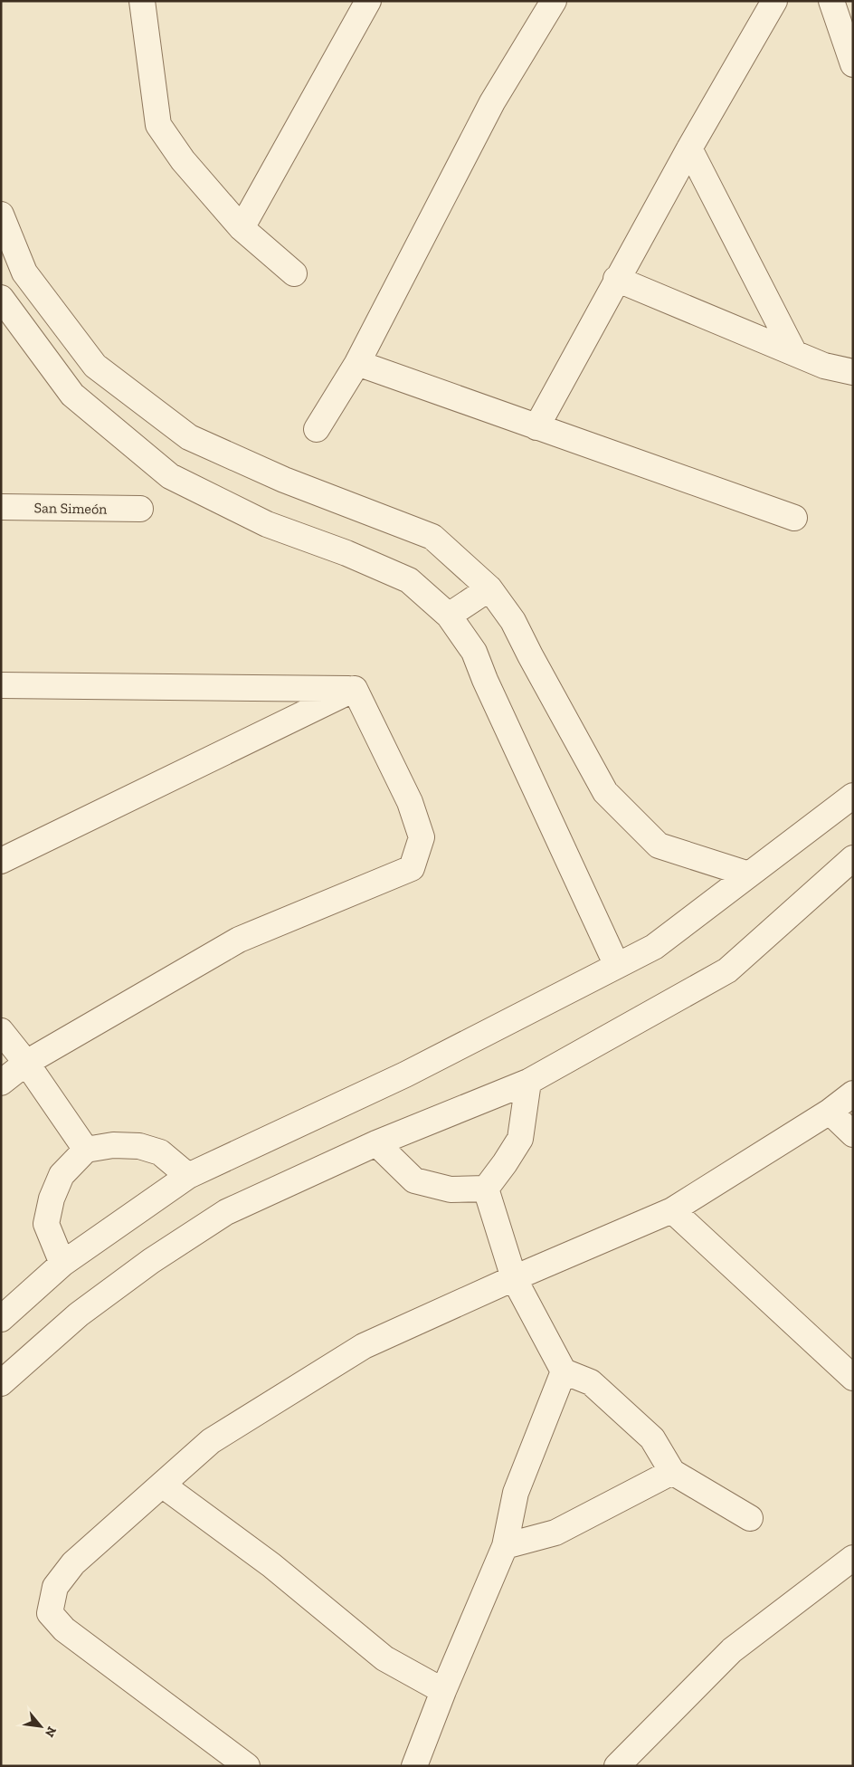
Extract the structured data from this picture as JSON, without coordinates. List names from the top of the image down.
{
  "streets": {
    "street": ["San Simeón"]
  },
  "north": "bottom right"
}
